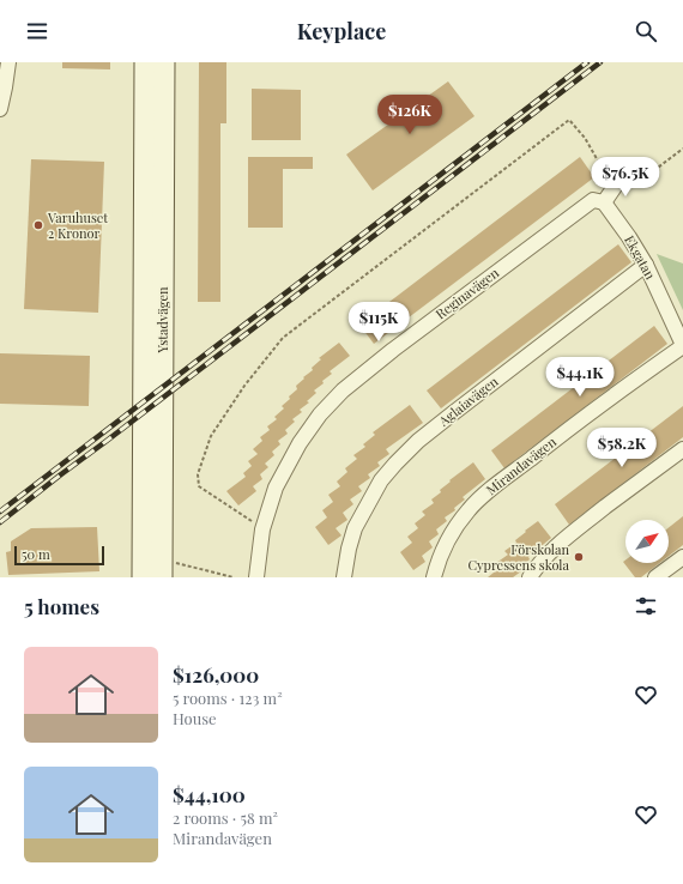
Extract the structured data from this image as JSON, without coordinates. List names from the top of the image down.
{
  "streets": {
    "main road": ["Ystadvägen"],
    "street": [
      "Ekgatan",
      "Reginavägen",
      "Aglaiavägen",
      "Mirandavägen"
    ]
  },
  "crossings": [
    ["Ekgatan", "Reginavägen"],
    ["Ekgatan", "Aglaiavägen"],
    ["Ekgatan", "Mirandavägen"]
  ],
  "places": ["Varuhuset 2 Kronor", "Förskolan Cypressens skola"],
  "scale_bar": "50 m",
  "north": "top right",
  "page": {
    "header": "Keyplace",
    "price": [
      "$126K",
      "$76.5K",
      "$115K",
      "$44.1K",
      "$58.2K"
    ],
    "scale": "50 m",
    "heading": "5 homes",
    "list": [
      {
        "name": "$126,000",
        "note": "5 rooms · 123 m² · House"
      },
      {
        "name": "$44,100",
        "note": "2 rooms · 58 m² · Mirandavägen"
      }
    ]
  }
}
